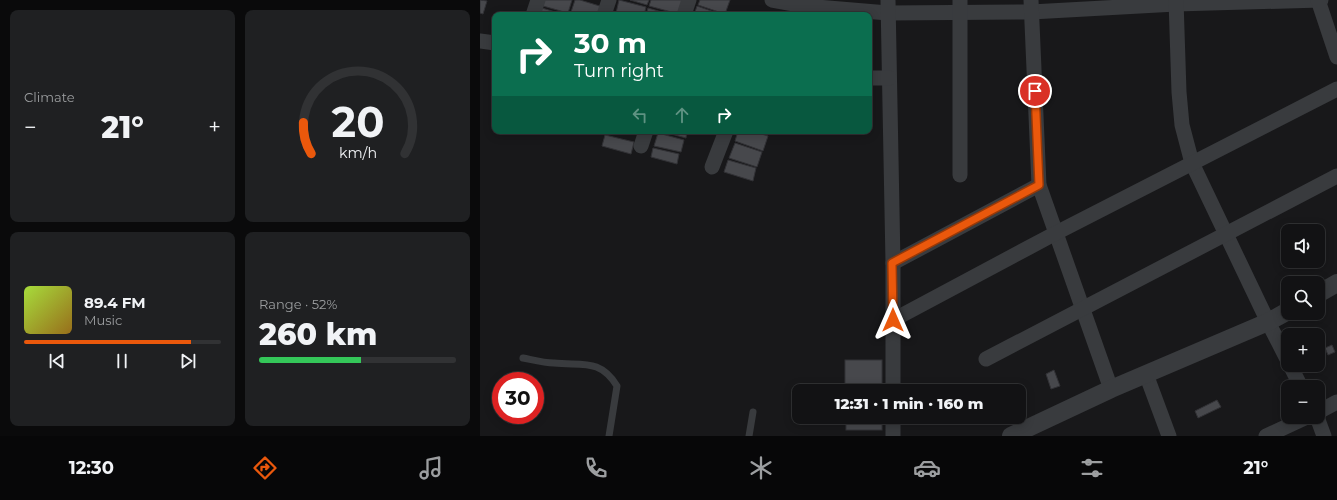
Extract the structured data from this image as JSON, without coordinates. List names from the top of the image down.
{
  "page": {
    "tile": [
      "Climate",
      ["Range · 52%", "260 km"]
    ],
    "turn": ["30 m", "Turn right"],
    "heat": ["−", "21°", "+"],
    "map_buttons": ["+", "−"],
    "song": ["89.4 FM", "Music"],
    "limit": "30",
    "trip": "12:31 · 1 min · 160 m",
    "tabs": ["12:30", "21°"],
    "gauge": ["20", "km/h"]
  }
}
